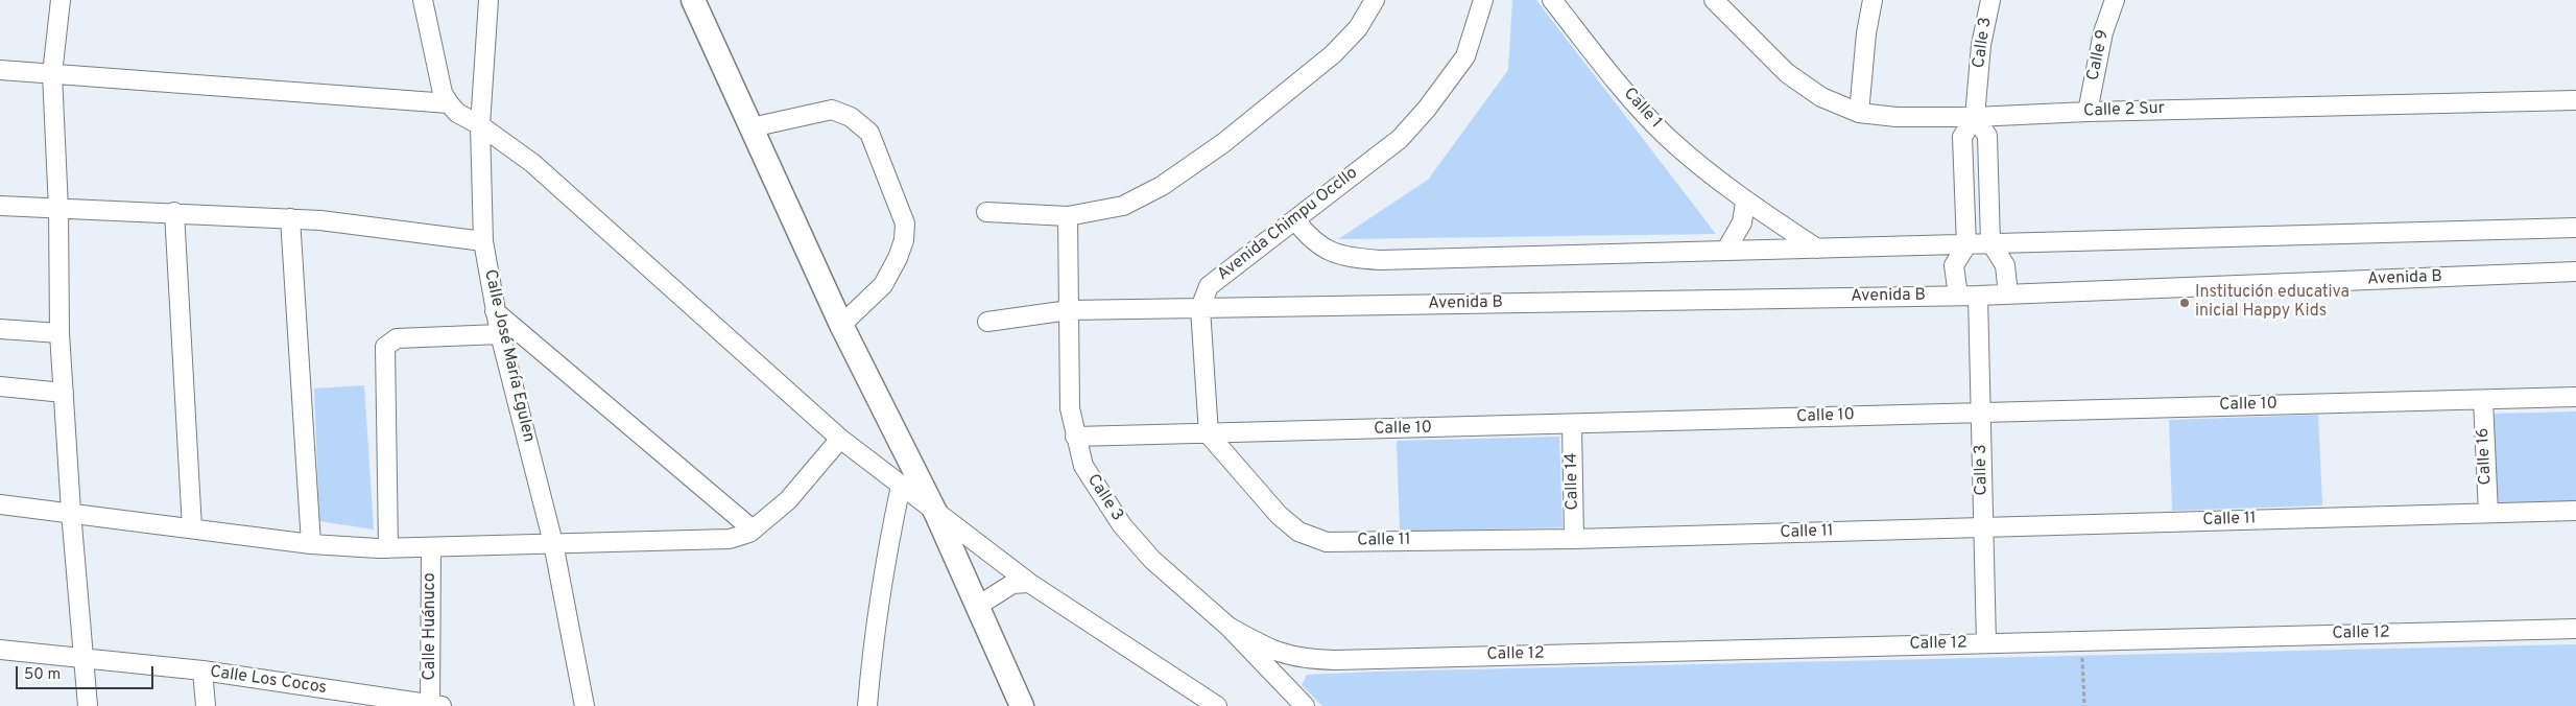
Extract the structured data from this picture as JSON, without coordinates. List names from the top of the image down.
{
  "streets": {
    "street": [
      "Calle 3",
      "Calle 9",
      "Calle 1",
      "Calle 2 Sur",
      "Avenida Chimpu Occllo",
      "Avenida B",
      "Calle José María Egulen",
      "Calle 10",
      "Calle 16",
      "Calle 14",
      "Calle 11",
      "Calle Huánuco",
      "Calle 12",
      "Calle Los Cocos"
    ]
  },
  "crossings": [
    ["Calle 3", "Calle 2 Sur"],
    ["Calle 3", "Avenida B"],
    ["Calle 3", "Calle 10"],
    ["Calle 3", "Calle 11"],
    ["Calle 3", "Calle 12"],
    ["Calle 9", "Calle 2 Sur"],
    ["Avenida Chimpu Occllo", "Avenida B"],
    ["Calle 10", "Calle 16"],
    ["Calle 10", "Calle 14"],
    ["Calle 10", "Calle 11"],
    ["Calle 16", "Calle 11"],
    ["Calle 14", "Calle 11"],
    ["Calle Huánuco", "Calle Los Cocos"]
  ],
  "places": ["Institución educativa inicial Happy Kids"],
  "scale_bar": "50 m"
}
